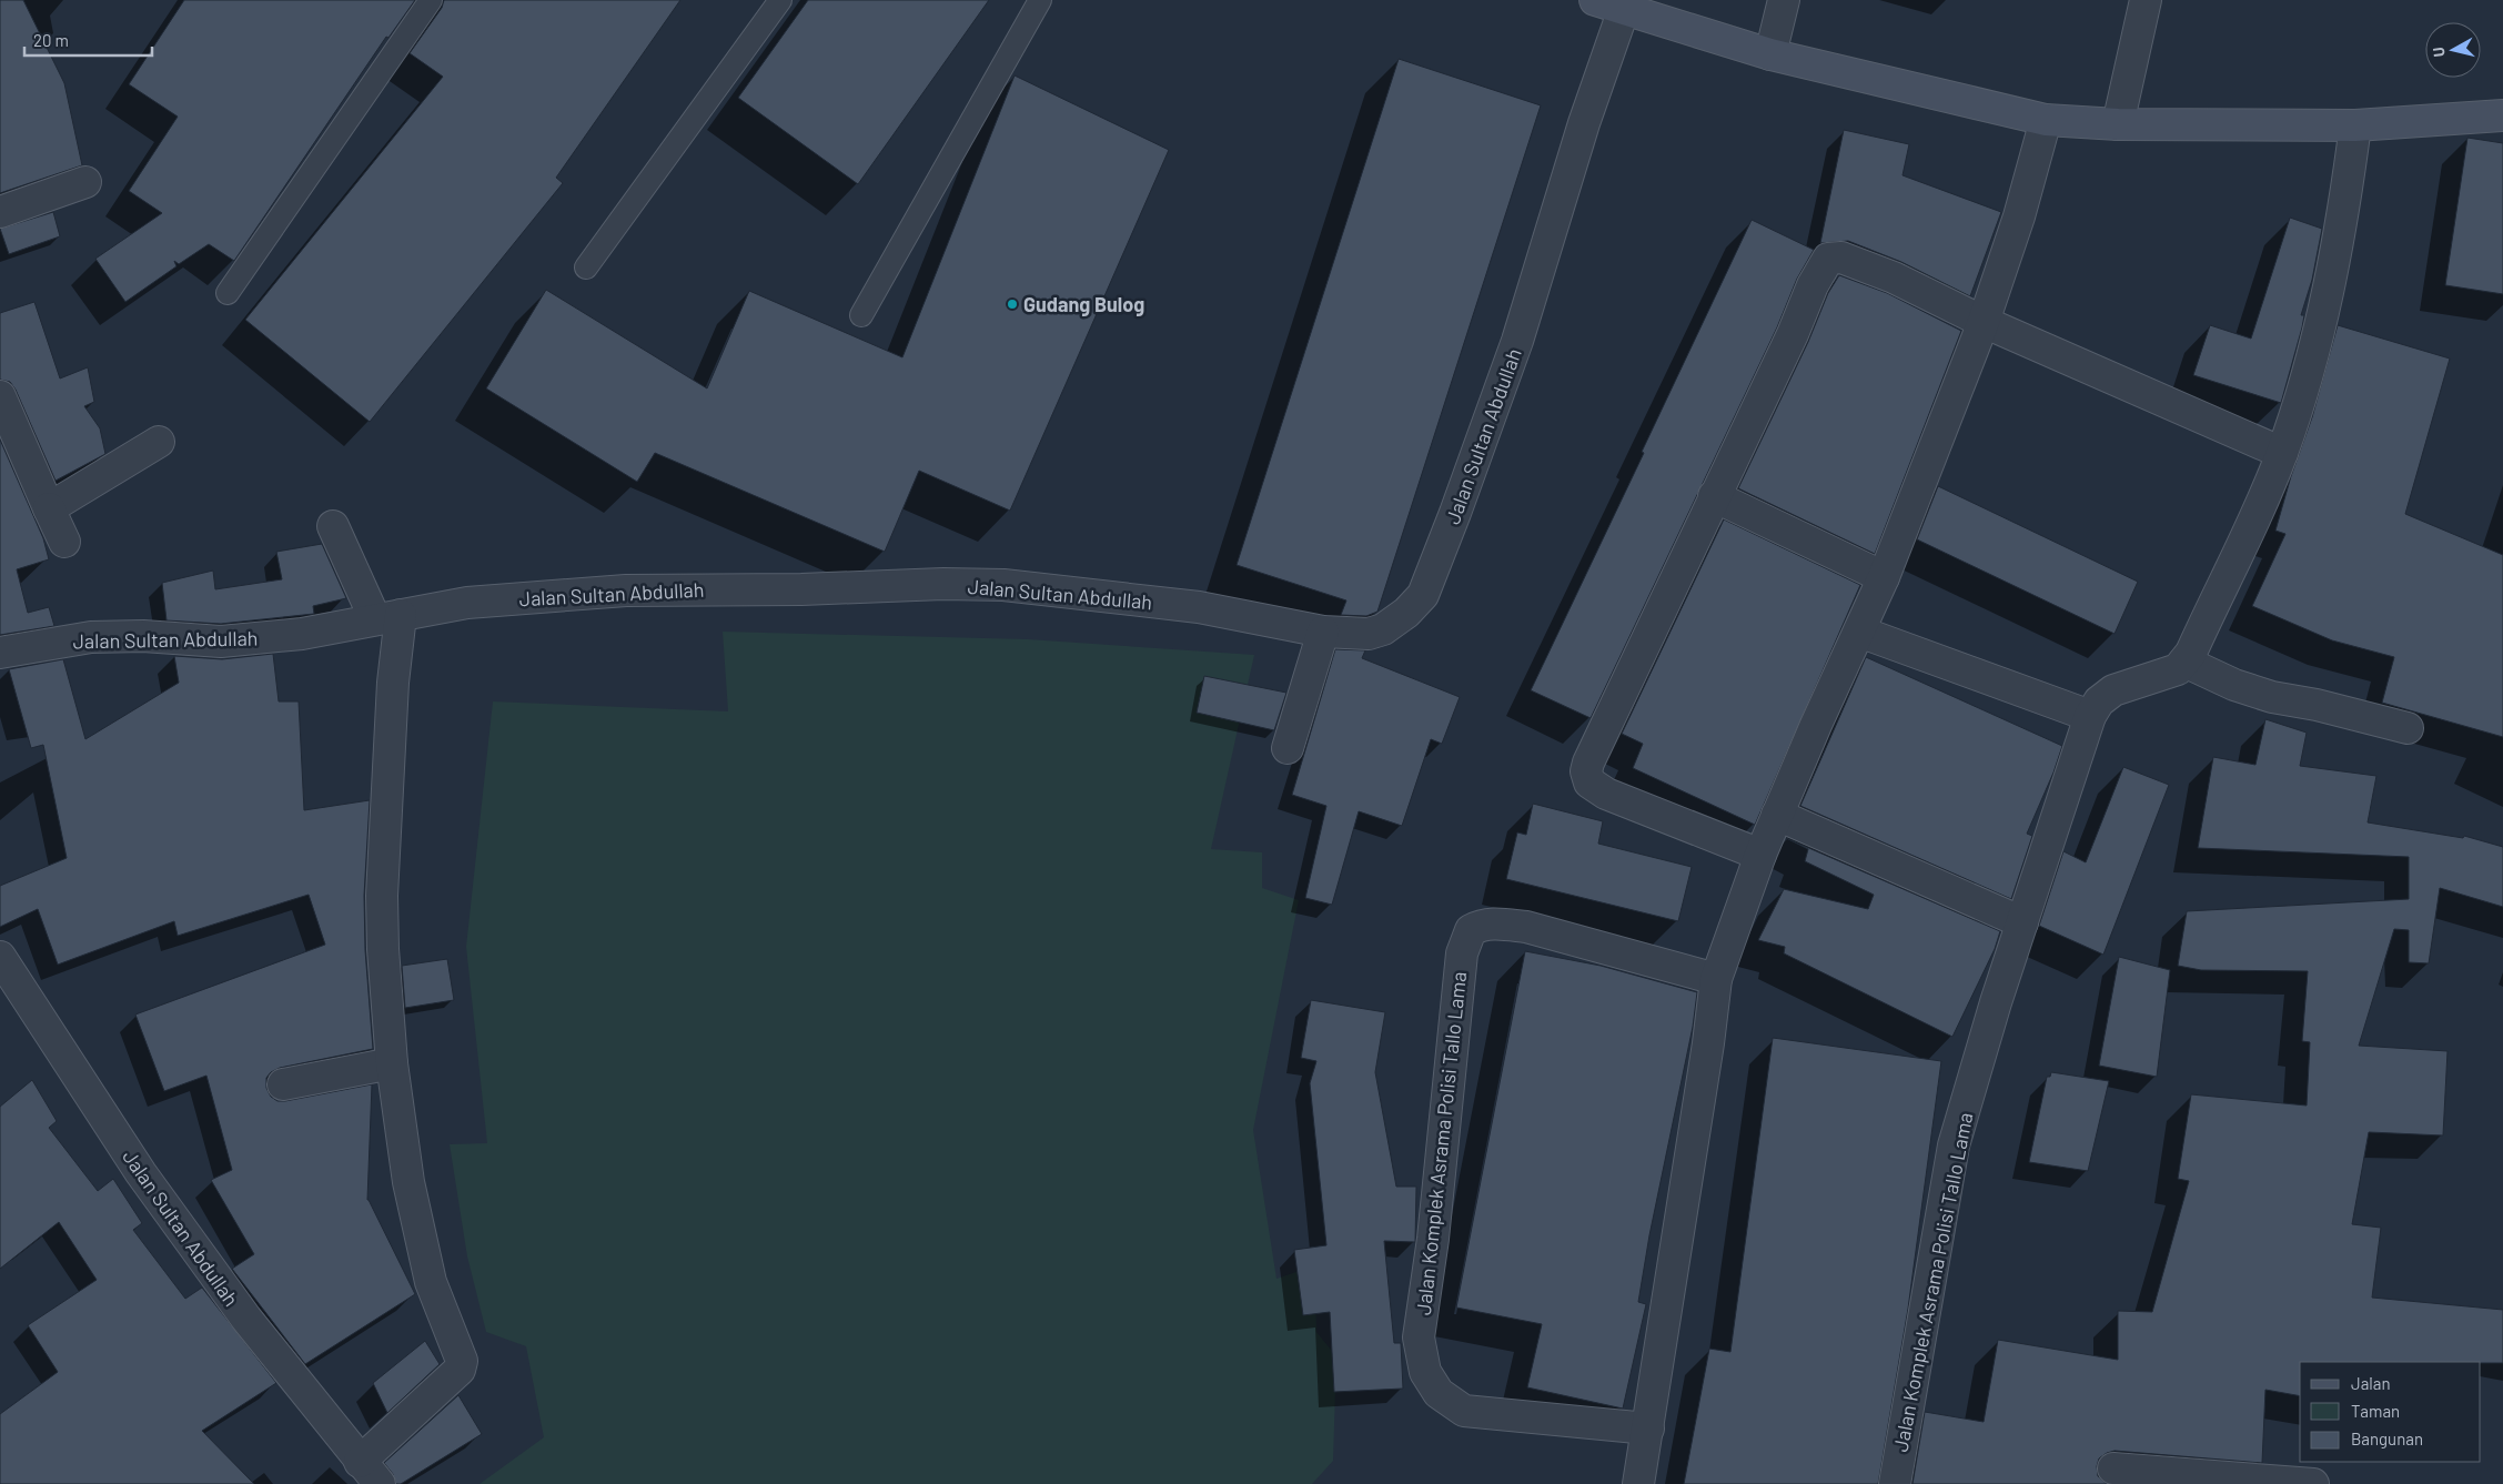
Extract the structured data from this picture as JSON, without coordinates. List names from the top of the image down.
{
  "streets": {
    "street": ["Jalan Sultan Abdullah", "Jalan Komplek Asrama Polisi Tallo Lama"]
  },
  "places": ["Gudang Bulog"],
  "legend": ["Jalan", "Taman", "Bangunan"],
  "scale_bar": "20 m",
  "north": "left"
}
